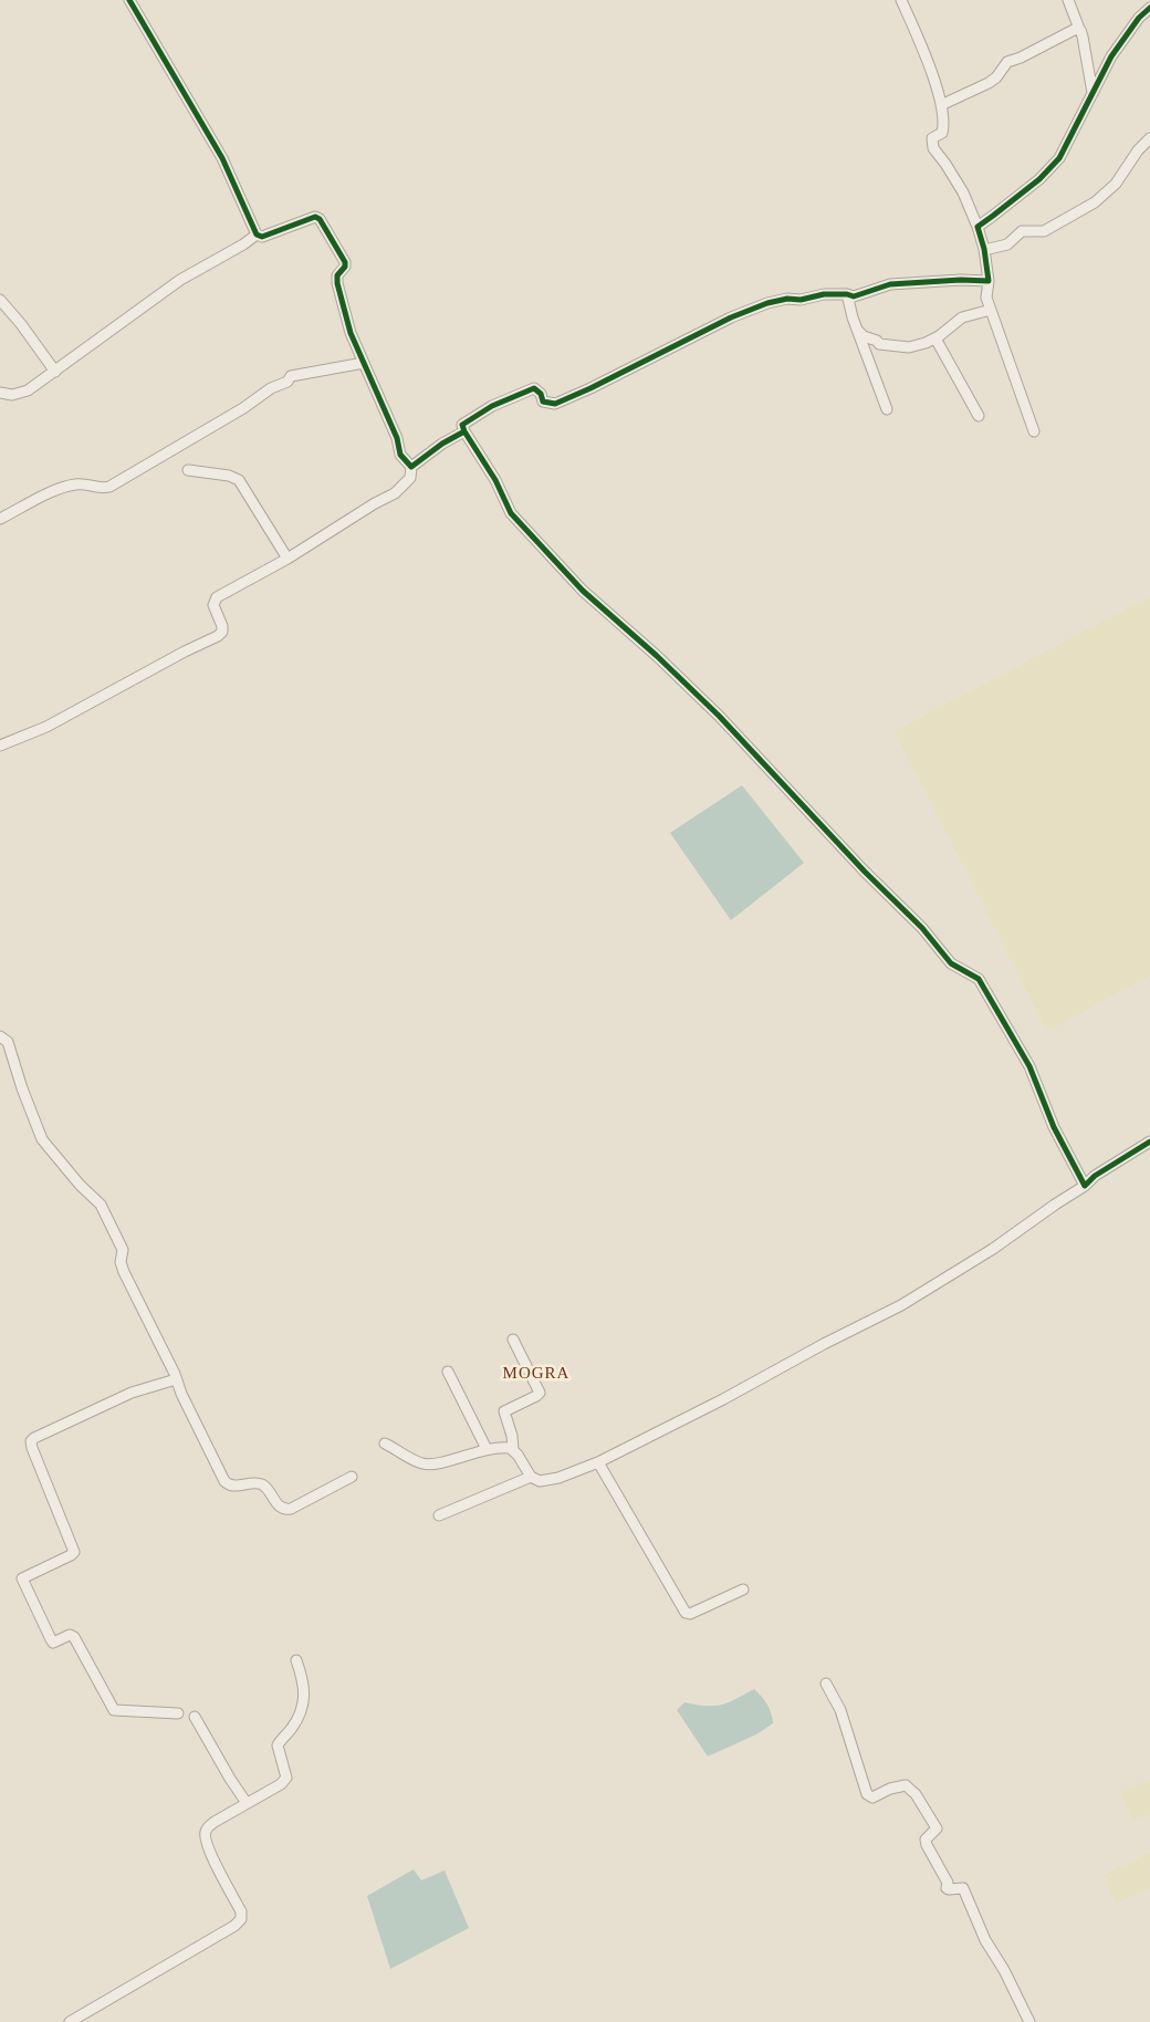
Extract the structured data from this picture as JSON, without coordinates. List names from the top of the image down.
{
  "districts": ["MOGRA"]
}
